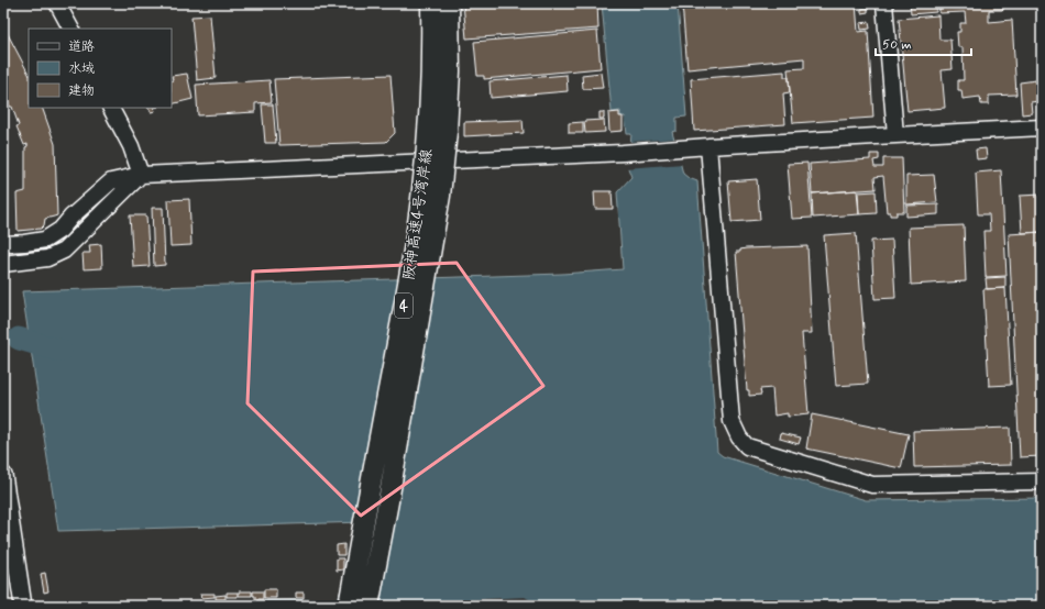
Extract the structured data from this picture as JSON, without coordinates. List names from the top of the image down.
{
  "streets": {
    "highway": ["阪神高速4号湾岸線", "4"]
  },
  "legend": ["道路", "水域", "建物"],
  "scale_bar": "50 m"
}
